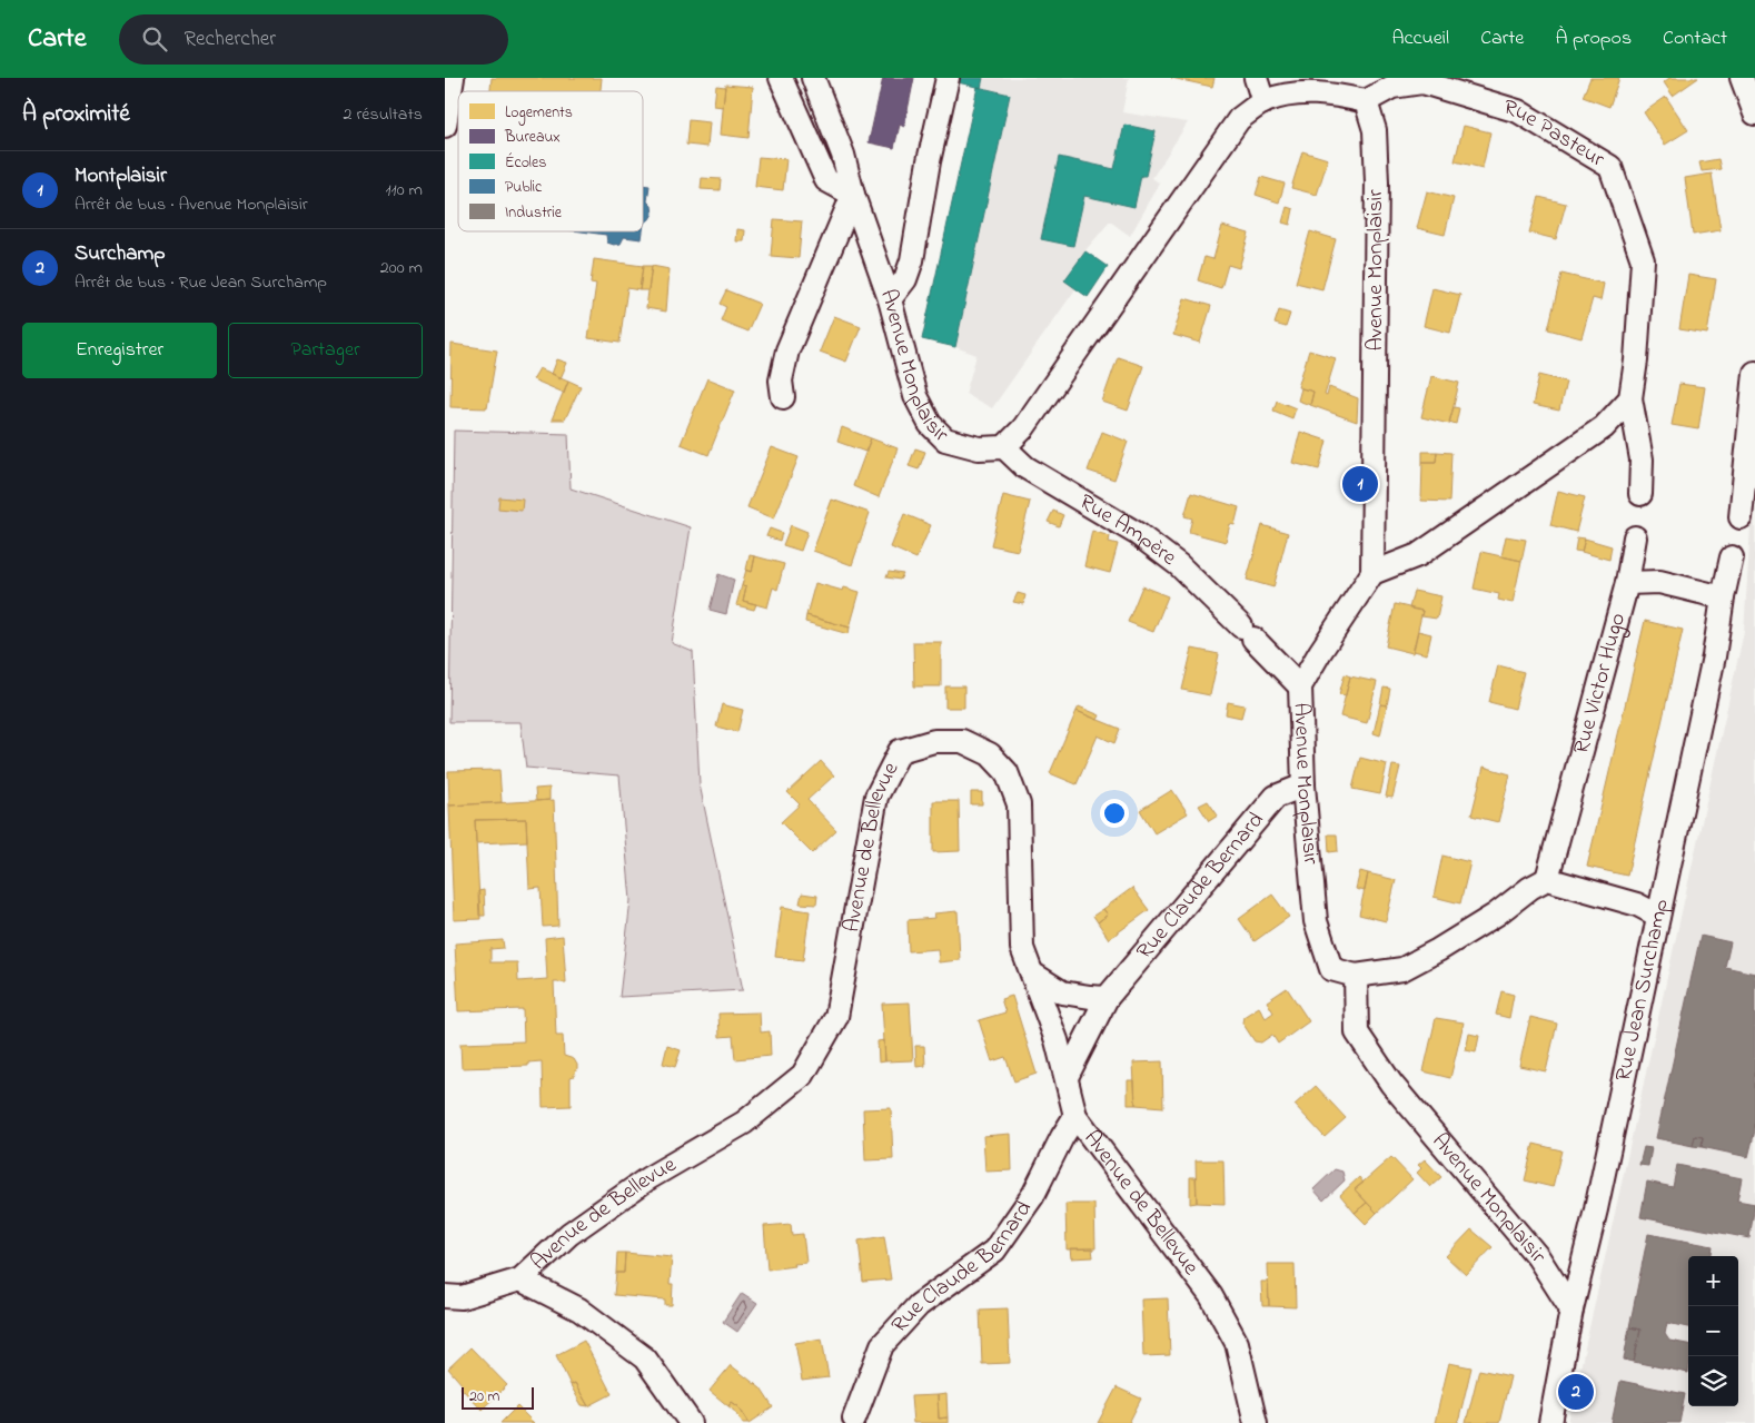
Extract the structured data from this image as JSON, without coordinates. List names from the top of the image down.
{
  "streets": {
    "street": [
      "Rue Pasteur",
      "Avenue Monplaisir",
      "Rue Ampère",
      "Rue Victor Hugo",
      "Avenue de Bellevue",
      "Rue Claude Bernard",
      "Rue Jean Surchamp"
    ]
  },
  "crossings": [
    ["Rue Pasteur", "Avenue Monplaisir"],
    ["Avenue Monplaisir", "Rue Ampère"],
    ["Avenue Monplaisir", "Rue Claude Bernard"],
    ["Avenue Monplaisir", "Rue Jean Surchamp"],
    ["Rue Victor Hugo", "Rue Jean Surchamp"],
    ["Avenue de Bellevue", "Rue Claude Bernard"]
  ],
  "legend": [
    "Logements",
    "Bureaux",
    "Écoles",
    "Public",
    "Industrie"
  ],
  "scale_bar": "20 m",
  "page": {
    "header": "Carte",
    "search": "Rechercher",
    "nav": [
      "Accueil",
      "Carte",
      "À propos",
      "Contact"
    ],
    "heading": ["À proximité", "2 résultats"],
    "list": [
      {
        "mark": "1",
        "name": "Montplaisir",
        "note": "Arrêt de bus · Avenue Monplaisir",
        "value": "110 m"
      },
      {
        "mark": "2",
        "name": "Surchamp",
        "note": "Arrêt de bus · Rue Jean Surchamp",
        "value": "200 m"
      }
    ],
    "buttons": ["Enregistrer", "Partager"],
    "pins": ["1", "2"],
    "map_buttons": ["+", "−"],
    "scale": "20 m"
  }
}
